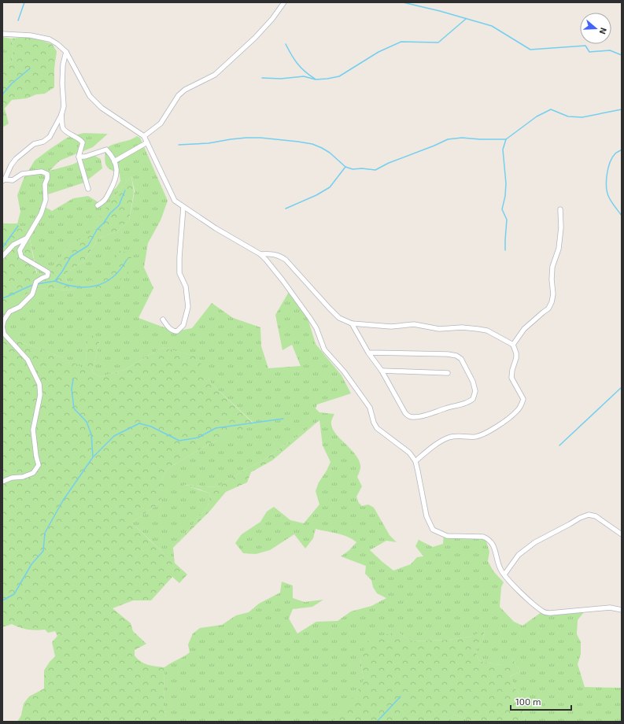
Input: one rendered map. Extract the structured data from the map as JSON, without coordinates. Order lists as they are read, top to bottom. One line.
{"scale_bar":"100 m","north":"right"}
